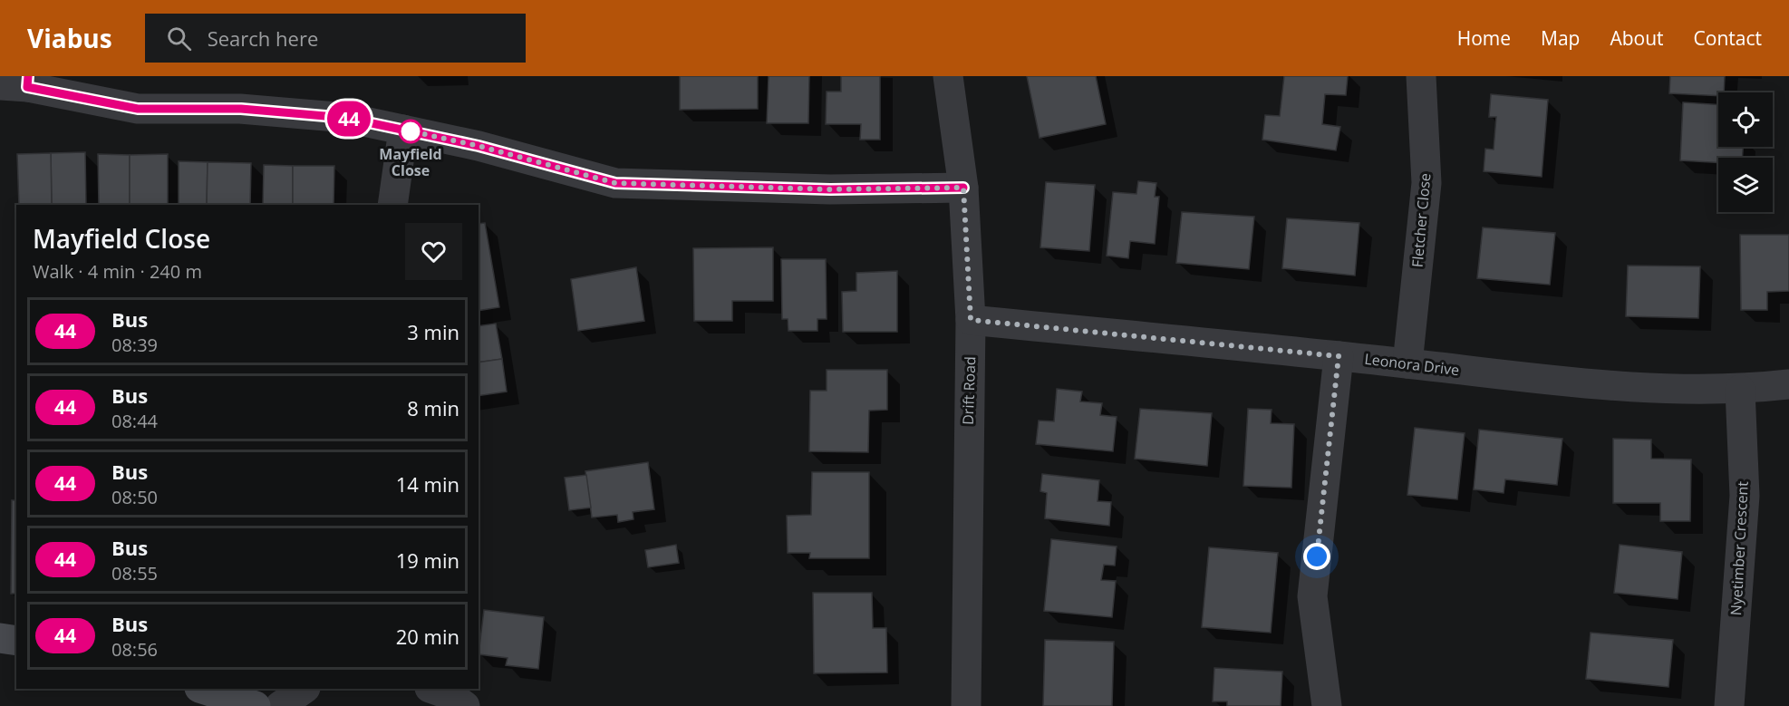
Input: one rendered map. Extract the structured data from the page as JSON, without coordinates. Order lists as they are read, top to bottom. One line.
{"streets":{"street":["Fletcher Close","Leonora Drive","Drift Road","Nyetimber Crescent"]},"crossings":[["Fletcher Close","Leonora Drive"],["Leonora Drive","Drift Road"],["Leonora Drive","Nyetimber Crescent"]],"places":["Mayfield Close"],"lines":["bus line 44"],"page":{"header":"Viabus","search":"Search here","nav":["Home","Map","About","Contact"],"on_map":"44","heading":["Mayfield Close","Walk · 4 min · 240 m"],"list":[{"mark":"44","name":"Bus","note":"08:39","value":"3 min"},{"mark":"44","name":"Bus","note":"08:44","value":"8 min"},{"mark":"44","name":"Bus","note":"08:50","value":"14 min"},{"mark":"44","name":"Bus","note":"08:55","value":"19 min"},{"mark":"44","name":"Bus","note":"08:56","value":"20 min"}]}}
